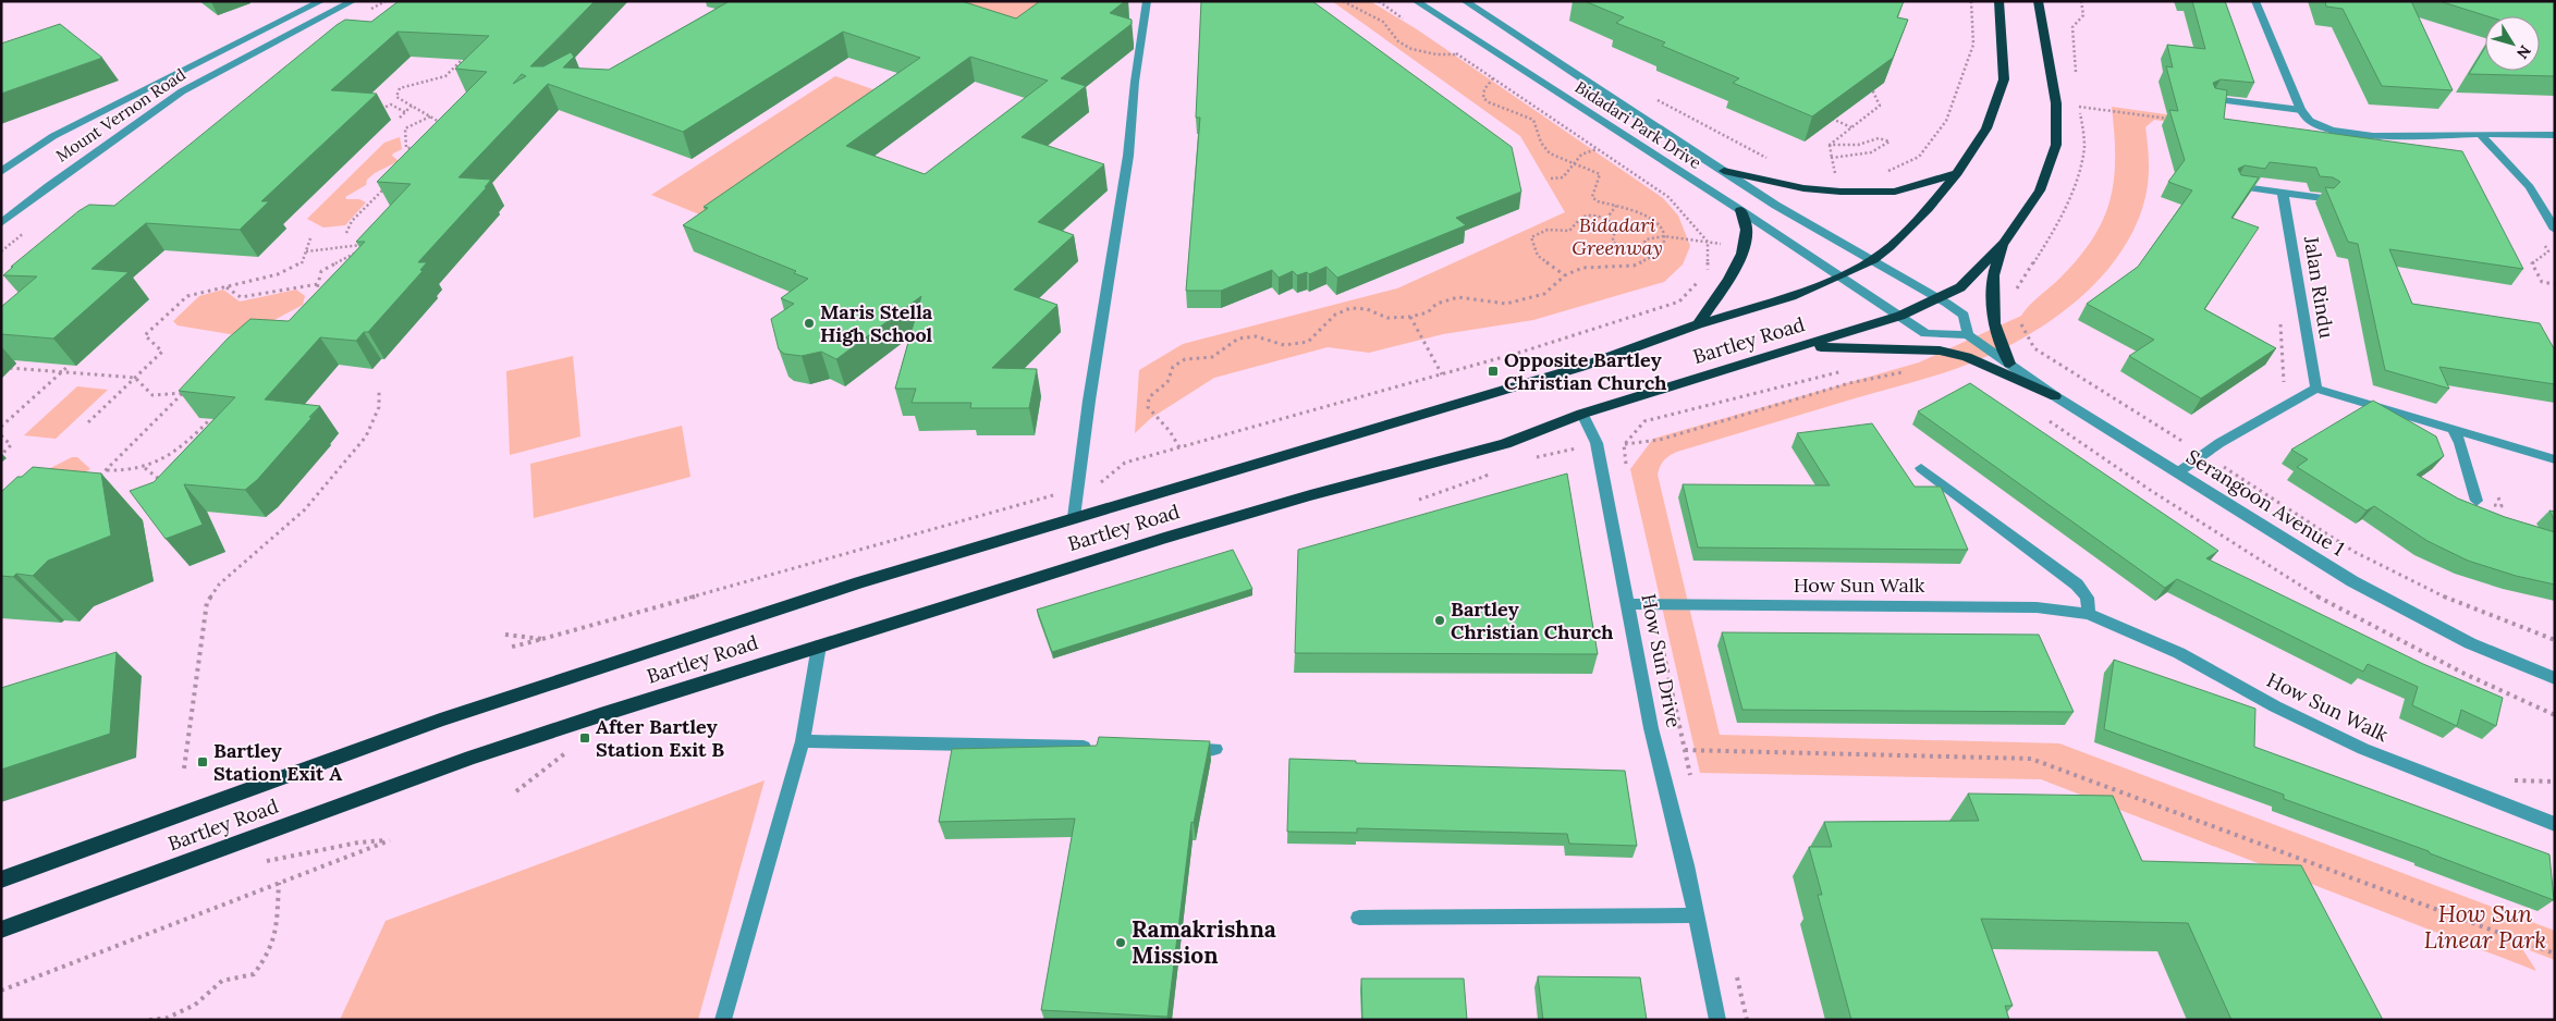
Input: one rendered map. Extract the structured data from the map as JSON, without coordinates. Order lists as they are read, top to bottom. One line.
{"streets":{"highway":["Bartley Road"],"street":["Mount Vernon Road","Bidadari Park Drive","Jalan Rindu","Serangoon Avenue 1","How Sun Walk","How Sun Drive"]},"crossings":[["Bidadari Park Drive","Bartley Road"],["Bartley Road","How Sun Drive"],["How Sun Walk","How Sun Drive"]],"parks":["Bidadari Greenway","How Sun Linear Park"],"places":{"other":["Maris Stella High School","Bartley Christian Church","Ramakrishna Mission"],"transit":["Opposite Bartley Christian Church","After Bartley Station Exit B","Bartley Station Exit A"]},"north":"bottom right"}
